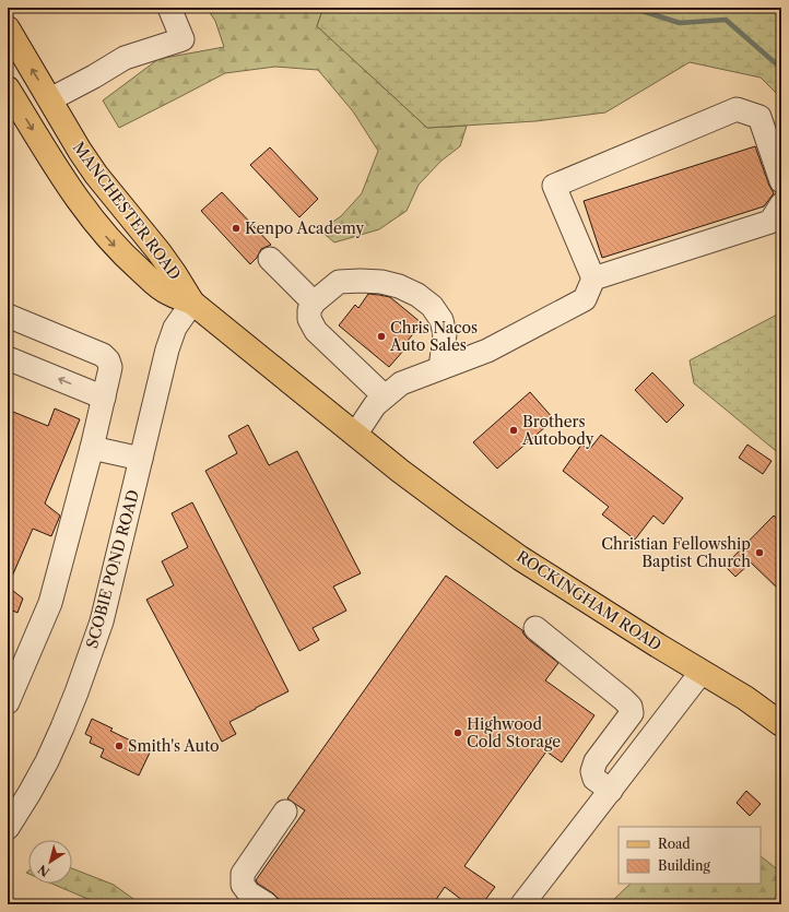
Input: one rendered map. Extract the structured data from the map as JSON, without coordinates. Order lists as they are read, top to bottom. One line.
{"streets":{"main road":["MANCHESTER ROAD","ROCKINGHAM ROAD"],"street":["SCOBIE POND ROAD"]},"crossings":[["MANCHESTER ROAD","SCOBIE POND ROAD"],["MANCHESTER ROAD","ROCKINGHAM ROAD"]],"places":["Kenpo Academy","Chris Nacos Auto Sales","Brothers Autobody","Christian Fellowship Baptist Church","Highwood Cold Storage","Smith's Auto"],"legend":["Road","Building"],"north":"bottom left"}
